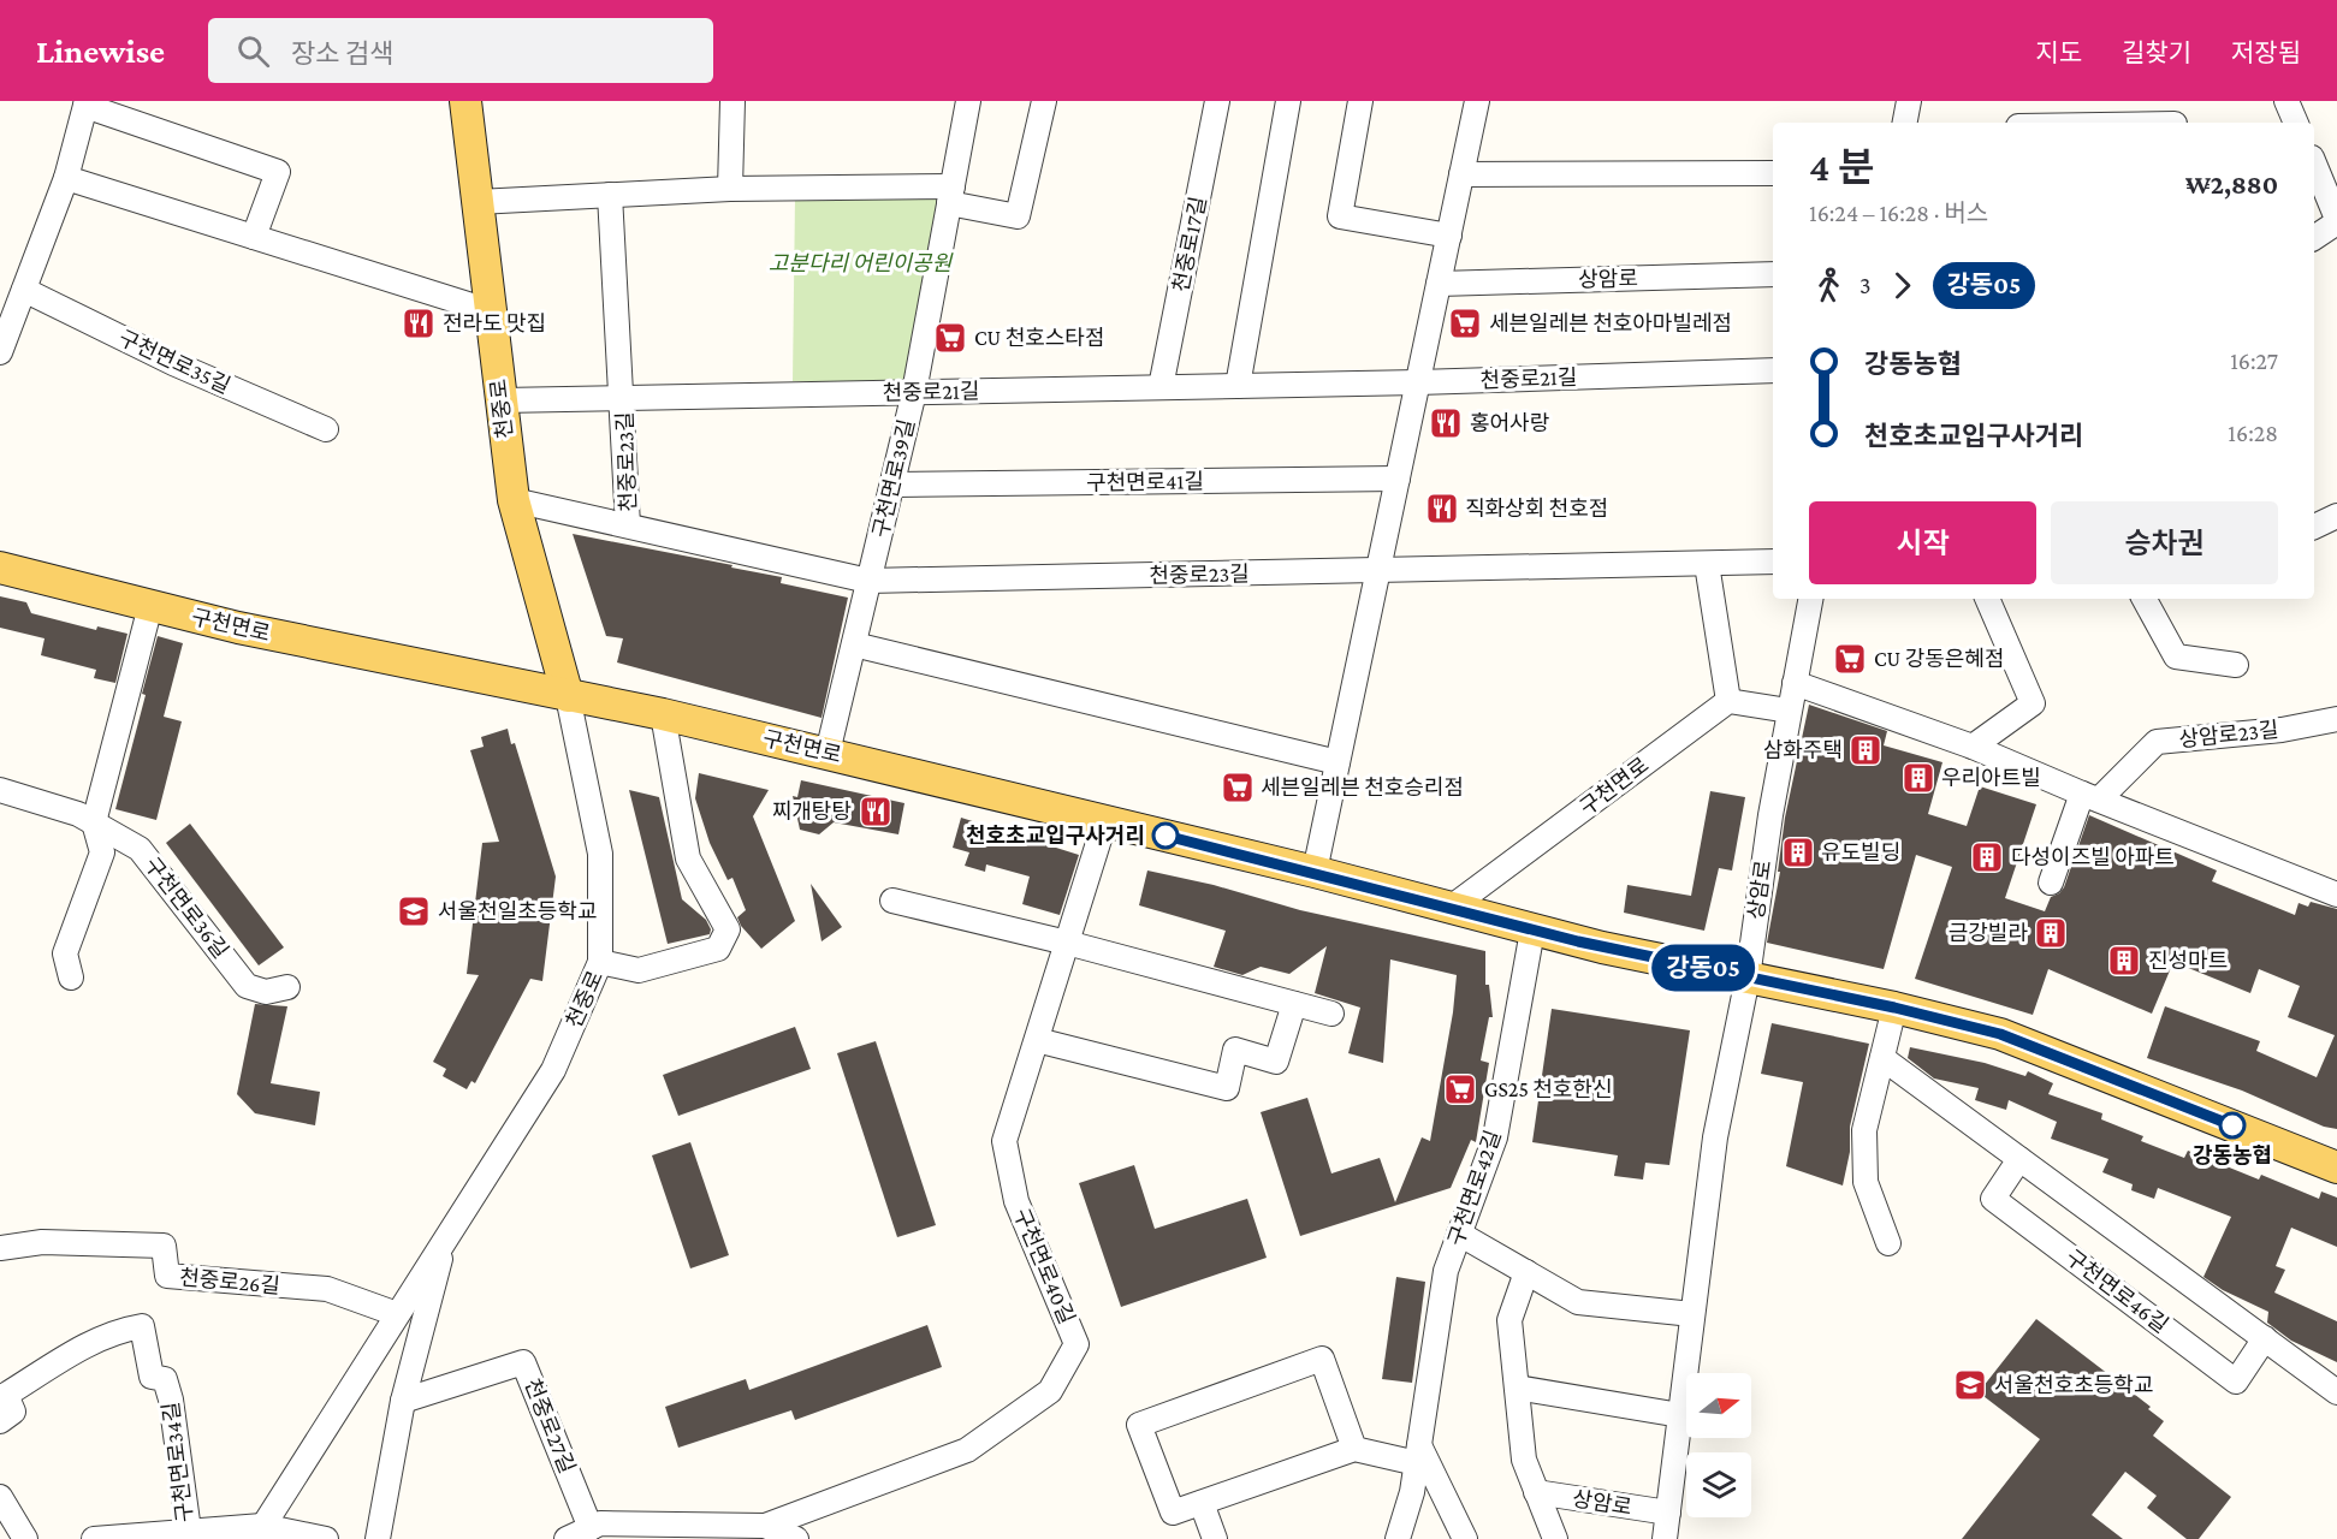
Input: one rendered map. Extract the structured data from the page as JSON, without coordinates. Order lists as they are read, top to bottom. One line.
{"streets":{"main road":["천중로","구천면로"],"street":["천중로17길","상암로","구천면로35길","천중로21길","천중로23길","구천면로39길","구천면로41길","상암로23길","구천면로36길","구천면로42길","구천면로40길","천중로26길","구천면로46길","천중로27길","구천면로34길"]},"crossings":[["천중로17길","천중로21길"],["상암로","구천면로"],["천중로21길","천중로"],["천중로21길","천중로23길"],["천중로21길","구천면로39길"],["천중로","천중로23길"],["천중로","구천면로"],["천중로","천중로26길"],["천중로23길","구천면로39길"],["구천면로39길","구천면로41길"],["구천면로39길","구천면로"],["구천면로","구천면로42길"],["구천면로","구천면로40길"]],"parks":["고분다리 어린이공원"],"places":{"restaurant":["전라도 맛집","홍어사랑","직화상회 천호점","찌개탕탕"],"supermarket":["세븐일레븐 천호아마빌레점","CU 천호스타점","CU 강동은혜점","세븐일레븐 천호승리점","GS25 천호한신"],"building":["삼화주택","우리아트빌","유도빌딩","다성이즈빌 아파트","금강빌라","진성마트"],"other":["천호초교입구사거리","강동농협"],"school or university":["서울천일초등학교","서울천호초등학교"]},"lines":["bus line 강동05"],"north":"right","page":{"header":"Linewise","search":"장소 검색","nav":["지도","길찾기","저장됨"],"on_map":"강동05","heading":["4 분","16:24 – 16:28 · 버스","₩2,880"],"legs":["3","강동05"],"list":[{"name":"강동농협","value":"16:27"},{"name":"천호초교입구사거리","value":"16:28"}],"buttons":["시작","승차권"]}}
